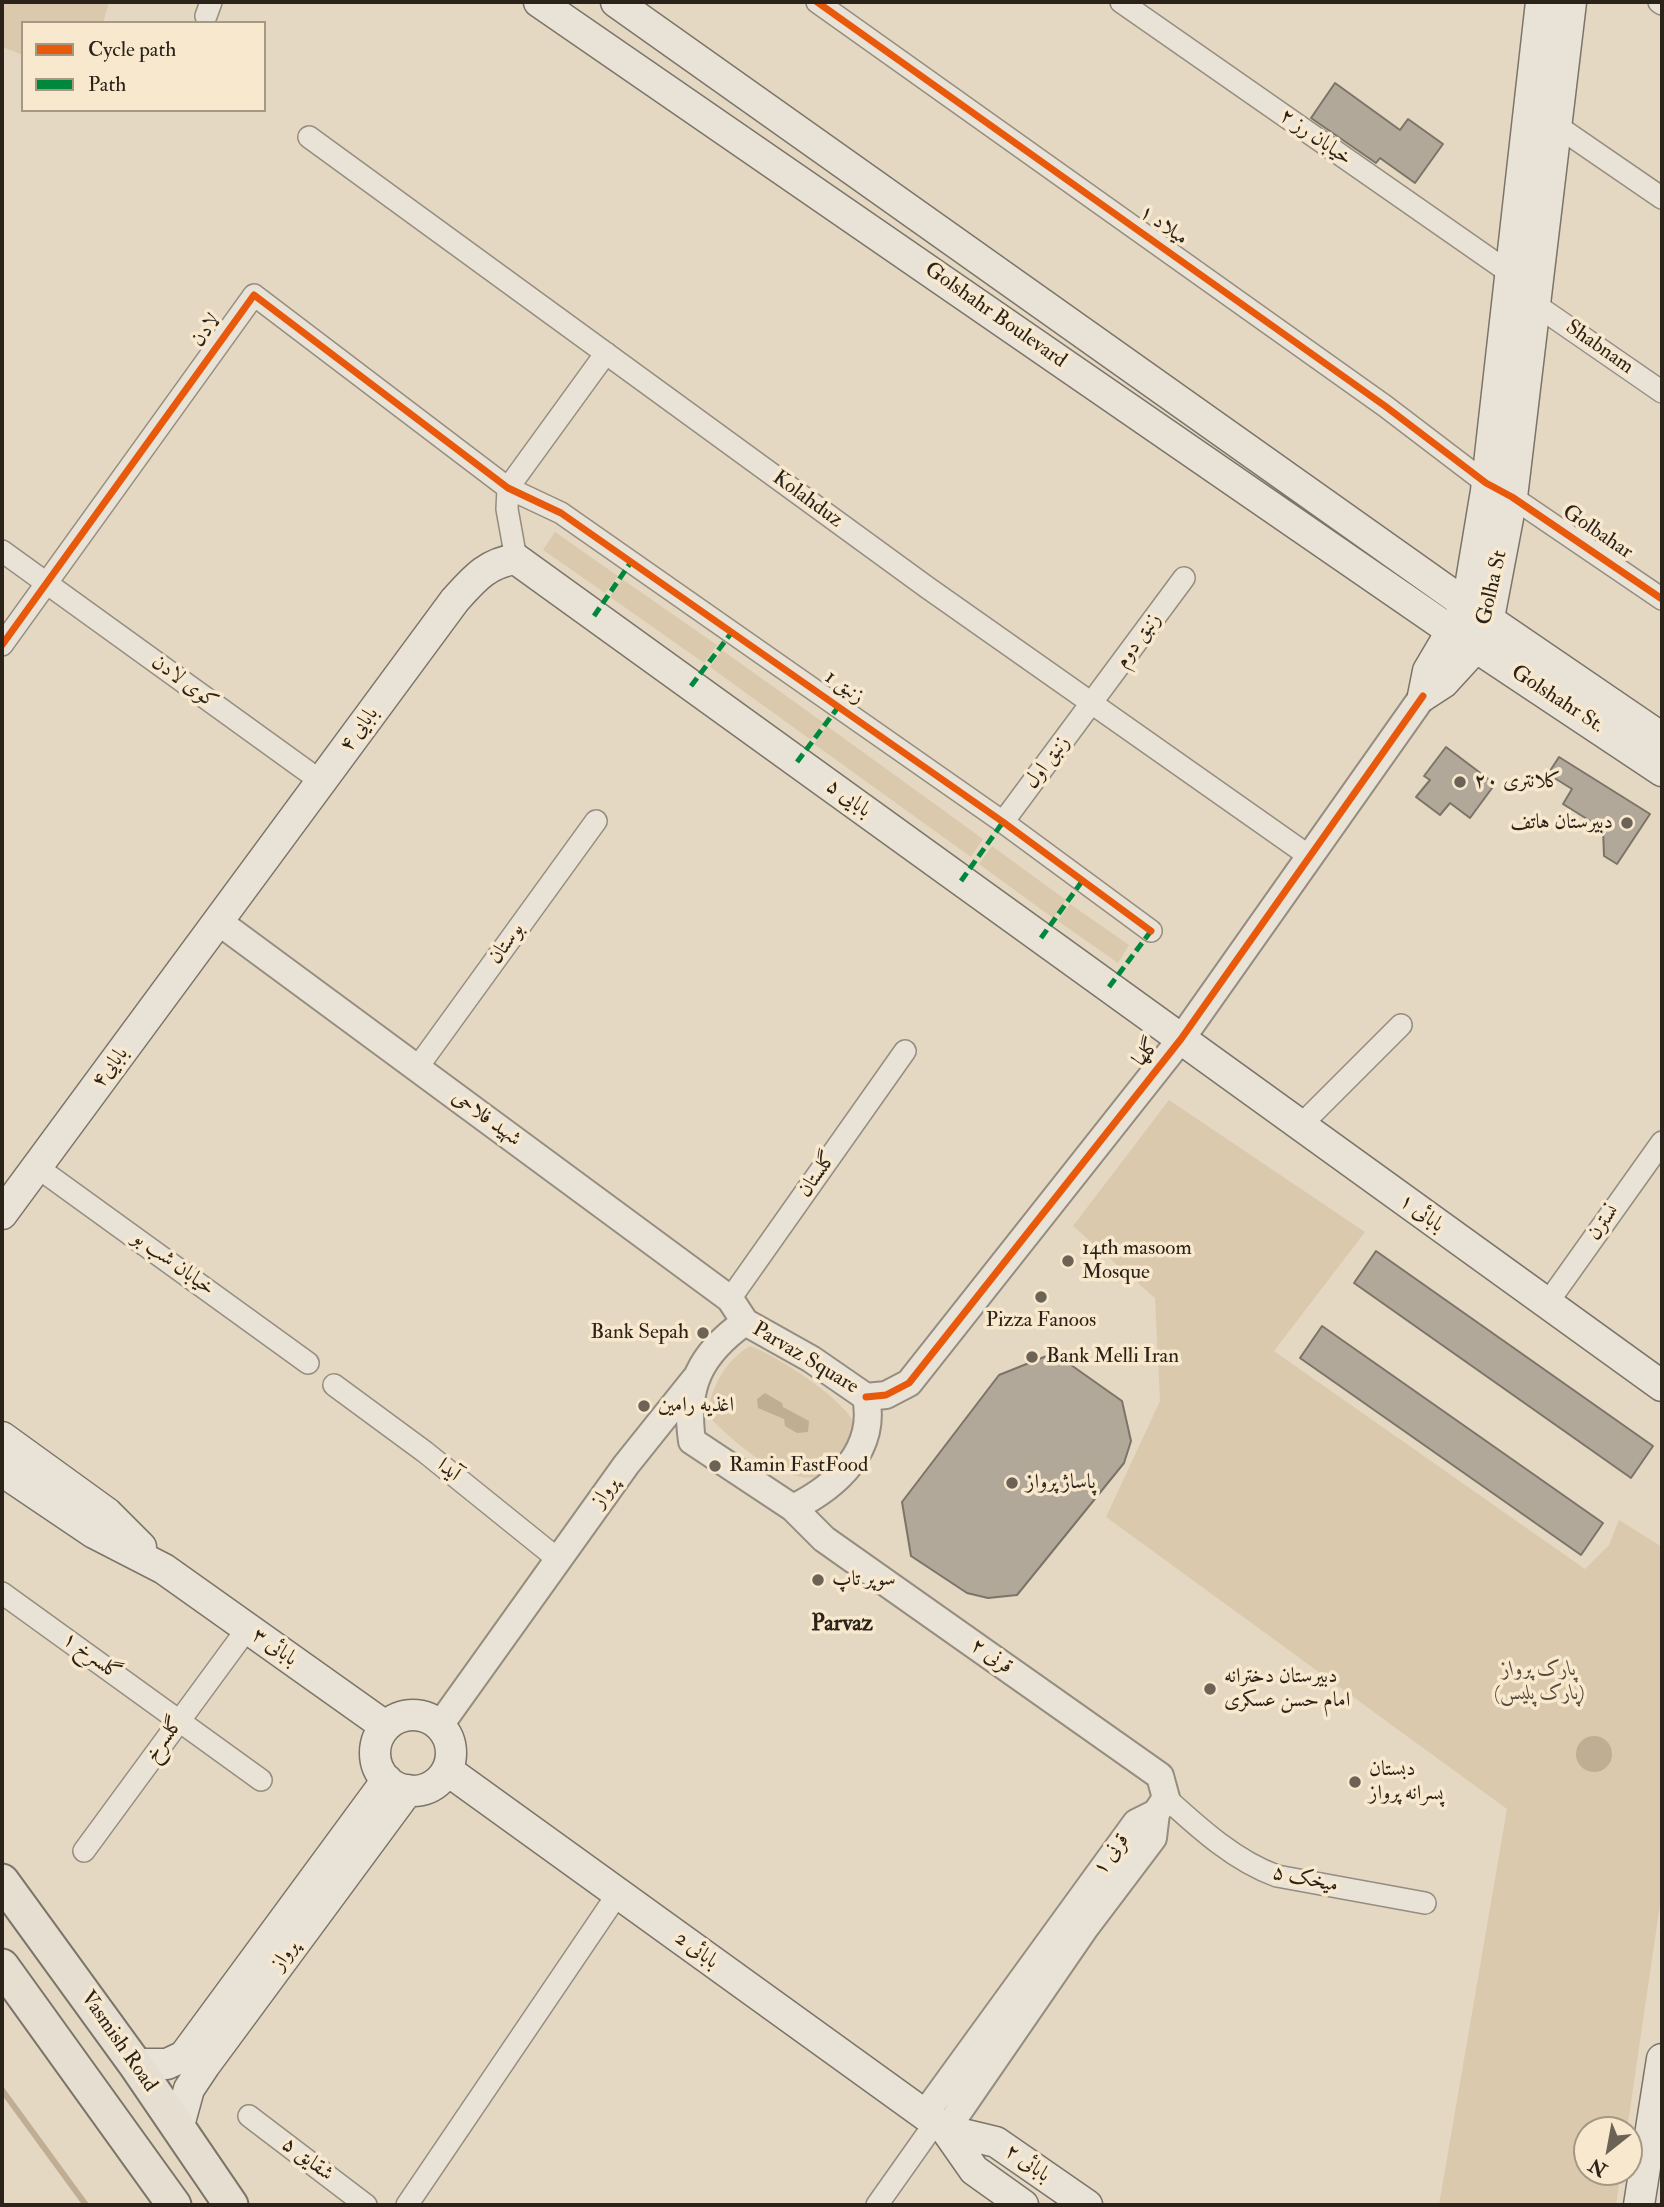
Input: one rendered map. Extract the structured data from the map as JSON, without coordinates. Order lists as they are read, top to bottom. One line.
{"streets":{"main road":["Golshahr Boulevard","Golha St","Golshahr St.","بابایی ۴","۵ بابایی","بابایی۴","بابائی ۱","پرواز","بابائی ۳","بابائی 2","Vasmish Road","بابائی ۲"],"street":["خیابان رز ۲","میلاد ۱","لادن","Shabnam","Kolahduz","Golbahar","زنبق دوم","کوی لادن","زنبق 1","زنبق اول","بوستان","گلها","شهید فلاحی","گلستان","نسترن","خیابان شب بو","Parvaz Square","آیدا","گلسرخ ۱","قرنی ۲","گلسرخ","قرنی ۱","میخک ۵","شقایق ۵"]},"crossings":[["خیابان رز ۲","Golha St"],["میلاد ۱","Golbahar"],["میلاد ۱","Golha St"],["Golshahr Boulevard","Golha St"],["Golshahr Boulevard","Golshahr St."],["لادن","کوی لادن"],["لادن","زنبق 1"],["Shabnam","Golha St"],["Kolahduz","زنبق دوم"],["Kolahduz","زنبق اول"],["Kolahduz","گلها"],["Golbahar","Golha St"],["Golha St","Golshahr St."],["Golha St","گلها"],["زنبق دوم","زنبق اول"],["کوی لادن","بابایی ۴"],["زنبق 1","زنبق اول"],["بابایی ۴","۵ بابایی"],["بابایی ۴","بابایی۴"],["بابایی ۴","شهید فلاحی"],["۵ بابایی","گلها"],["۵ بابایی","بابائی ۱"],["بوستان","شهید فلاحی"],["گلها","شهید فلاحی"],["گلها","بابائی ۱"],["گلها","Parvaz Square"],["گلها","پرواز"],["گلها","قرنی ۲"],["بابایی۴","شهید فلاحی"],["بابایی۴","خیابان شب بو"],["شهید فلاحی","گلستان"],["شهید فلاحی","Parvaz Square"],["شهید فلاحی","پرواز"],["شهید فلاحی","قرنی ۲"],["بابائی ۱","نسترن"],["Parvaz Square","پرواز"],["Parvaz Square","قرنی ۲"],["آیدا","پرواز"],["پرواز","بابائی ۳"],["پرواز","قرنی ۲"],["پرواز","بابائی 2"],["پرواز","Vasmish Road"],["بابائی ۳","گلسرخ"],["بابائی ۳","بابائی 2"],["گلسرخ ۱","گلسرخ"],["قرنی ۲","قرنی ۱"],["قرنی ۲","میخک ۵"],["قرنی ۱","میخک ۵"],["قرنی ۱","بابائی 2"],["قرنی ۱","بابائی ۲"],["بابائی 2","بابائی ۲"]],"districts":["Parvaz"],"parks":["پارک پرواز (پارک پلیس)"],"places":["کلانتری ۲۰","دبیرستان هاتف","14th masoom Mosque","Pizza Fanoos","Bank Sepah","Bank Melli Iran","اغذیه رامین","Ramin FastFood","پاساژ پرواز","سوپر تاپ","دبیرستان دخترانه امام حسن عسکری","دبستان پسرانه پرواز"],"legend":["Cycle path","Path"],"north":"bottom left"}
